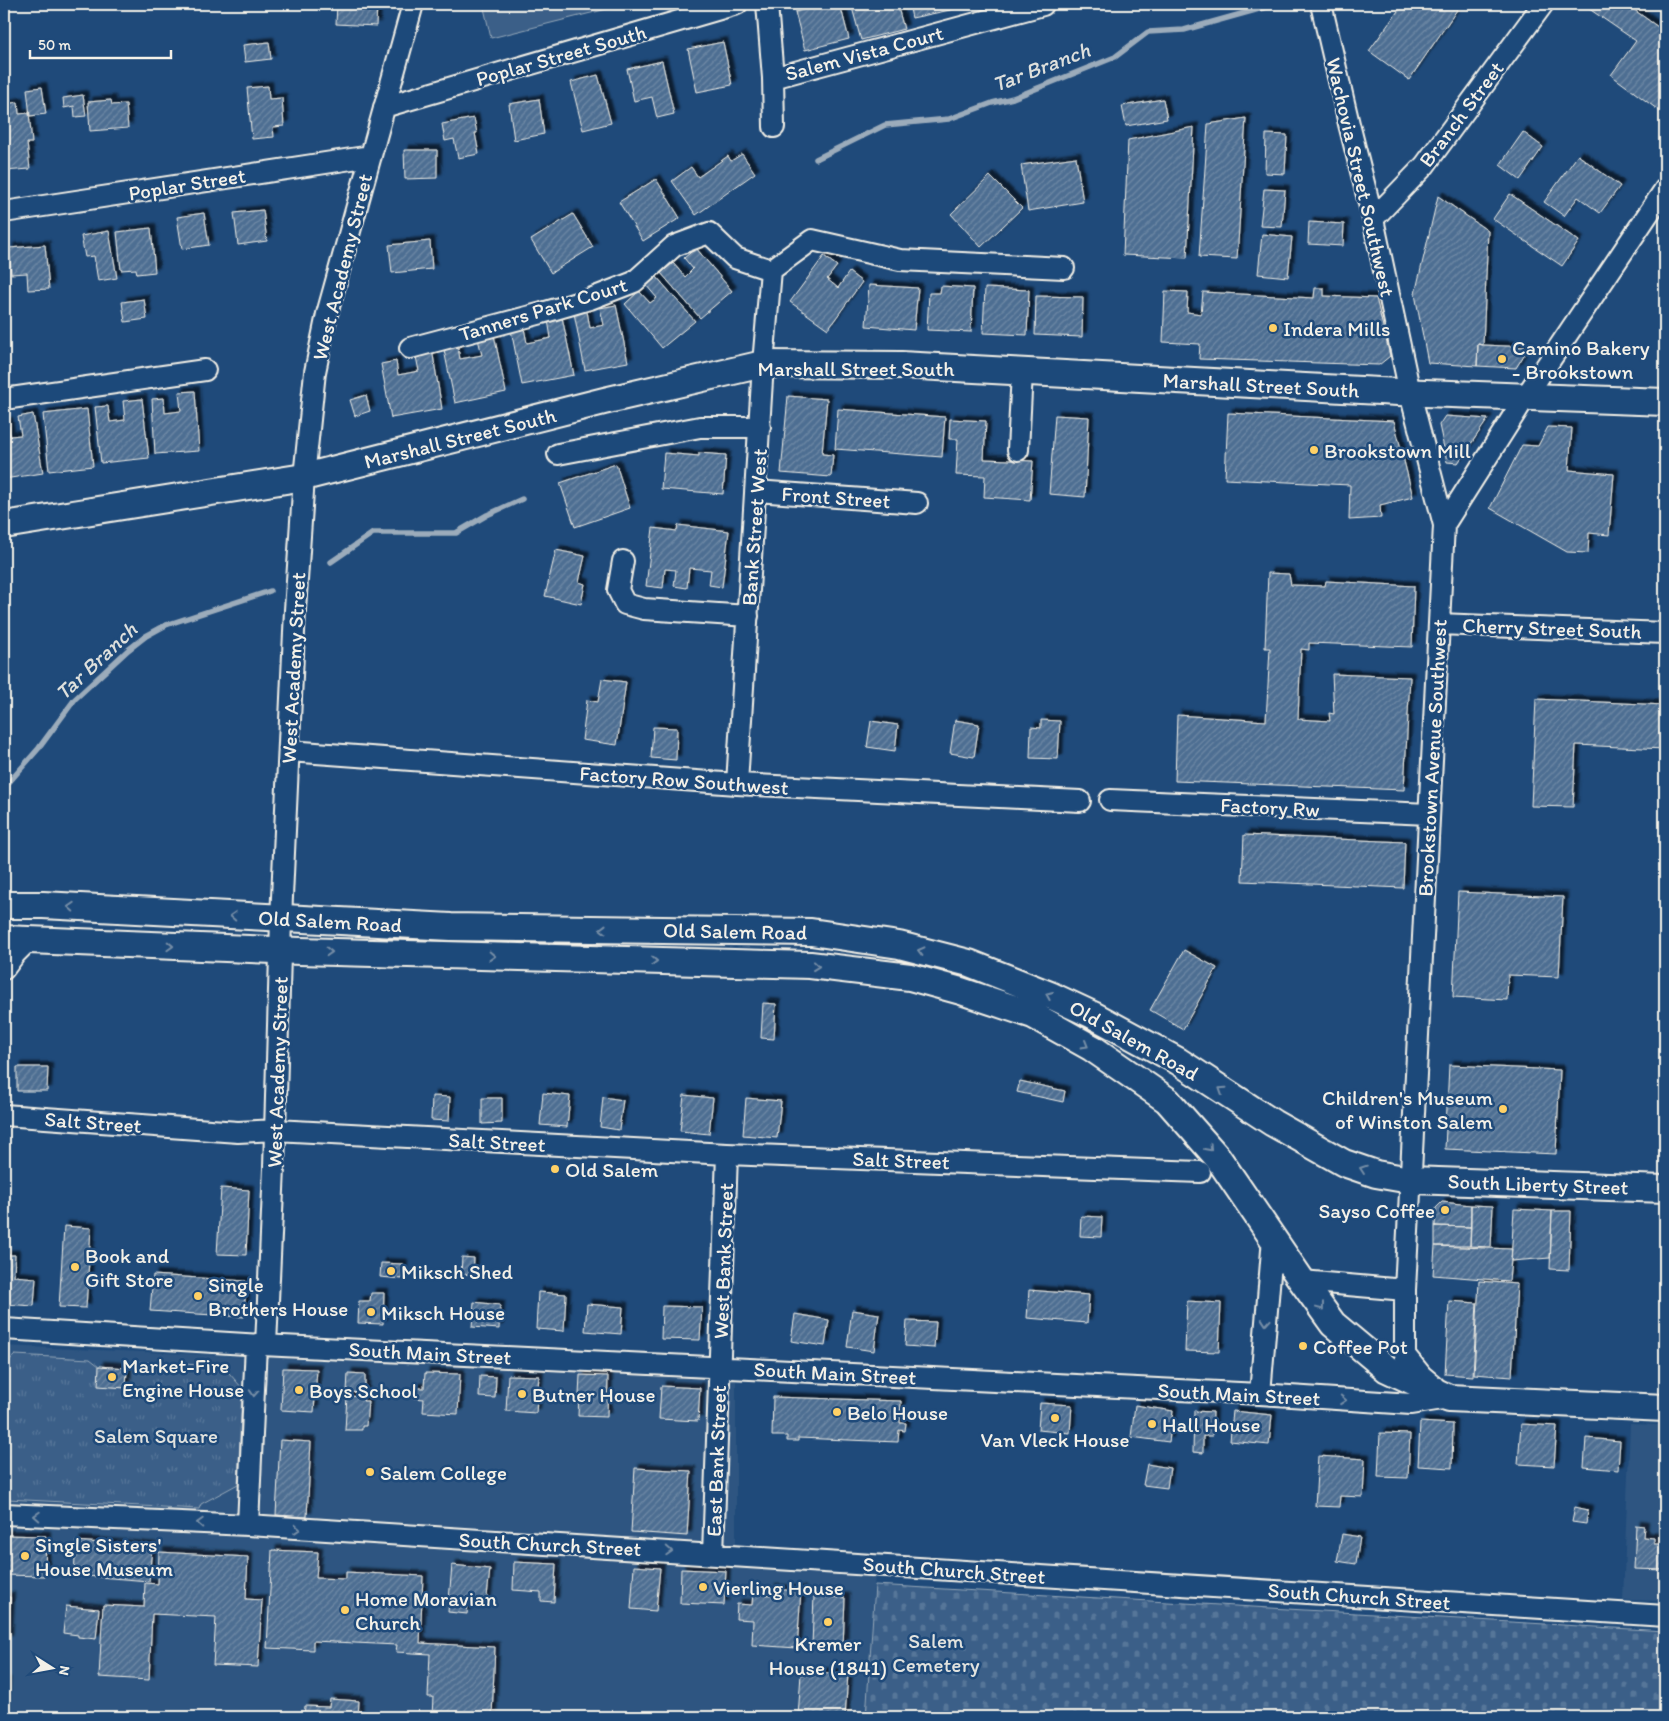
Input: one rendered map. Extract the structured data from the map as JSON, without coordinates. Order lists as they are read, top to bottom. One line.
{"streets":{"main road":["Marshall Street South","Old Salem Road","South Liberty Street","South Main Street"],"street":["Salem Vista Court","Poplar Street South","Branch Street","Wachovia Street Southwest","Poplar Street","West Academy Street","Tanners Park Court","Front Street","Bank Street West","Cherry Street South","Brookstown Avenue Southwest","Factory Row Southwest","Factory Rw","Salt Street","West Bank Street","East Bank Street","South Church Street"]},"crossings":[["Poplar Street South","West Academy Street"],["Branch Street","Wachovia Street Southwest"],["Wachovia Street Southwest","Marshall Street South"],["Wachovia Street Southwest","Brookstown Avenue Southwest"],["Poplar Street","West Academy Street"],["West Academy Street","Marshall Street South"],["West Academy Street","Factory Row Southwest"],["West Academy Street","Old Salem Road"],["West Academy Street","Salt Street"],["West Academy Street","South Main Street"],["West Academy Street","South Church Street"],["Tanners Park Court","Bank Street West"],["Marshall Street South","Bank Street West"],["Marshall Street South","Brookstown Avenue Southwest"],["Front Street","Bank Street West"],["Bank Street West","Factory Row Southwest"],["Cherry Street South","Brookstown Avenue Southwest"],["Brookstown Avenue Southwest","Factory Rw"],["Brookstown Avenue Southwest","Old Salem Road"],["Brookstown Avenue Southwest","South Liberty Street"],["Brookstown Avenue Southwest","South Main Street"],["Old Salem Road","South Liberty Street"],["Old Salem Road","South Main Street"],["Salt Street","West Bank Street"],["West Bank Street","South Main Street"],["West Bank Street","East Bank Street"],["South Main Street","East Bank Street"],["East Bank Street","South Church Street"]],"water":["Tar Branch"],"parks":["Salem Square","Salem Cemetery"],"places":["Indera Mills","Camino Bakery - Brookstown","Brookstown Mill","Children's Museum of Winston Salem","Old Salem","Sayso Coffee","Book and Gift Store","Miksch Shed","Single Brothers House","Miksch House","Coffee Pot","Market-Fire Engine House","Boys School","Butner House","Belo House","Van Vleck House","Hall House","Salem College","Single Sisters' House Museum","Vierling House","Home Moravian Church","Kremer House (1841)"],"scale_bar":"50 m","north":"right"}
